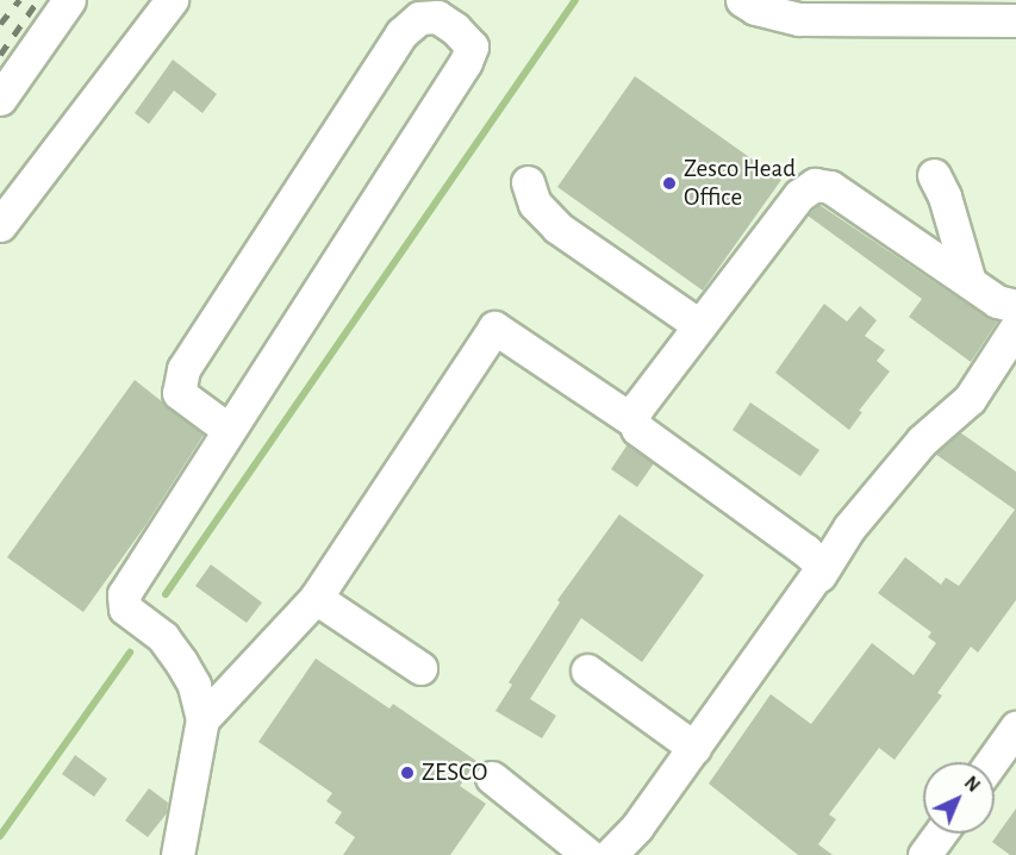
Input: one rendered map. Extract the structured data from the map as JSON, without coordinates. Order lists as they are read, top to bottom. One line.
{"places":["Zesco Head Office","ZESCO"],"north":"top right"}
